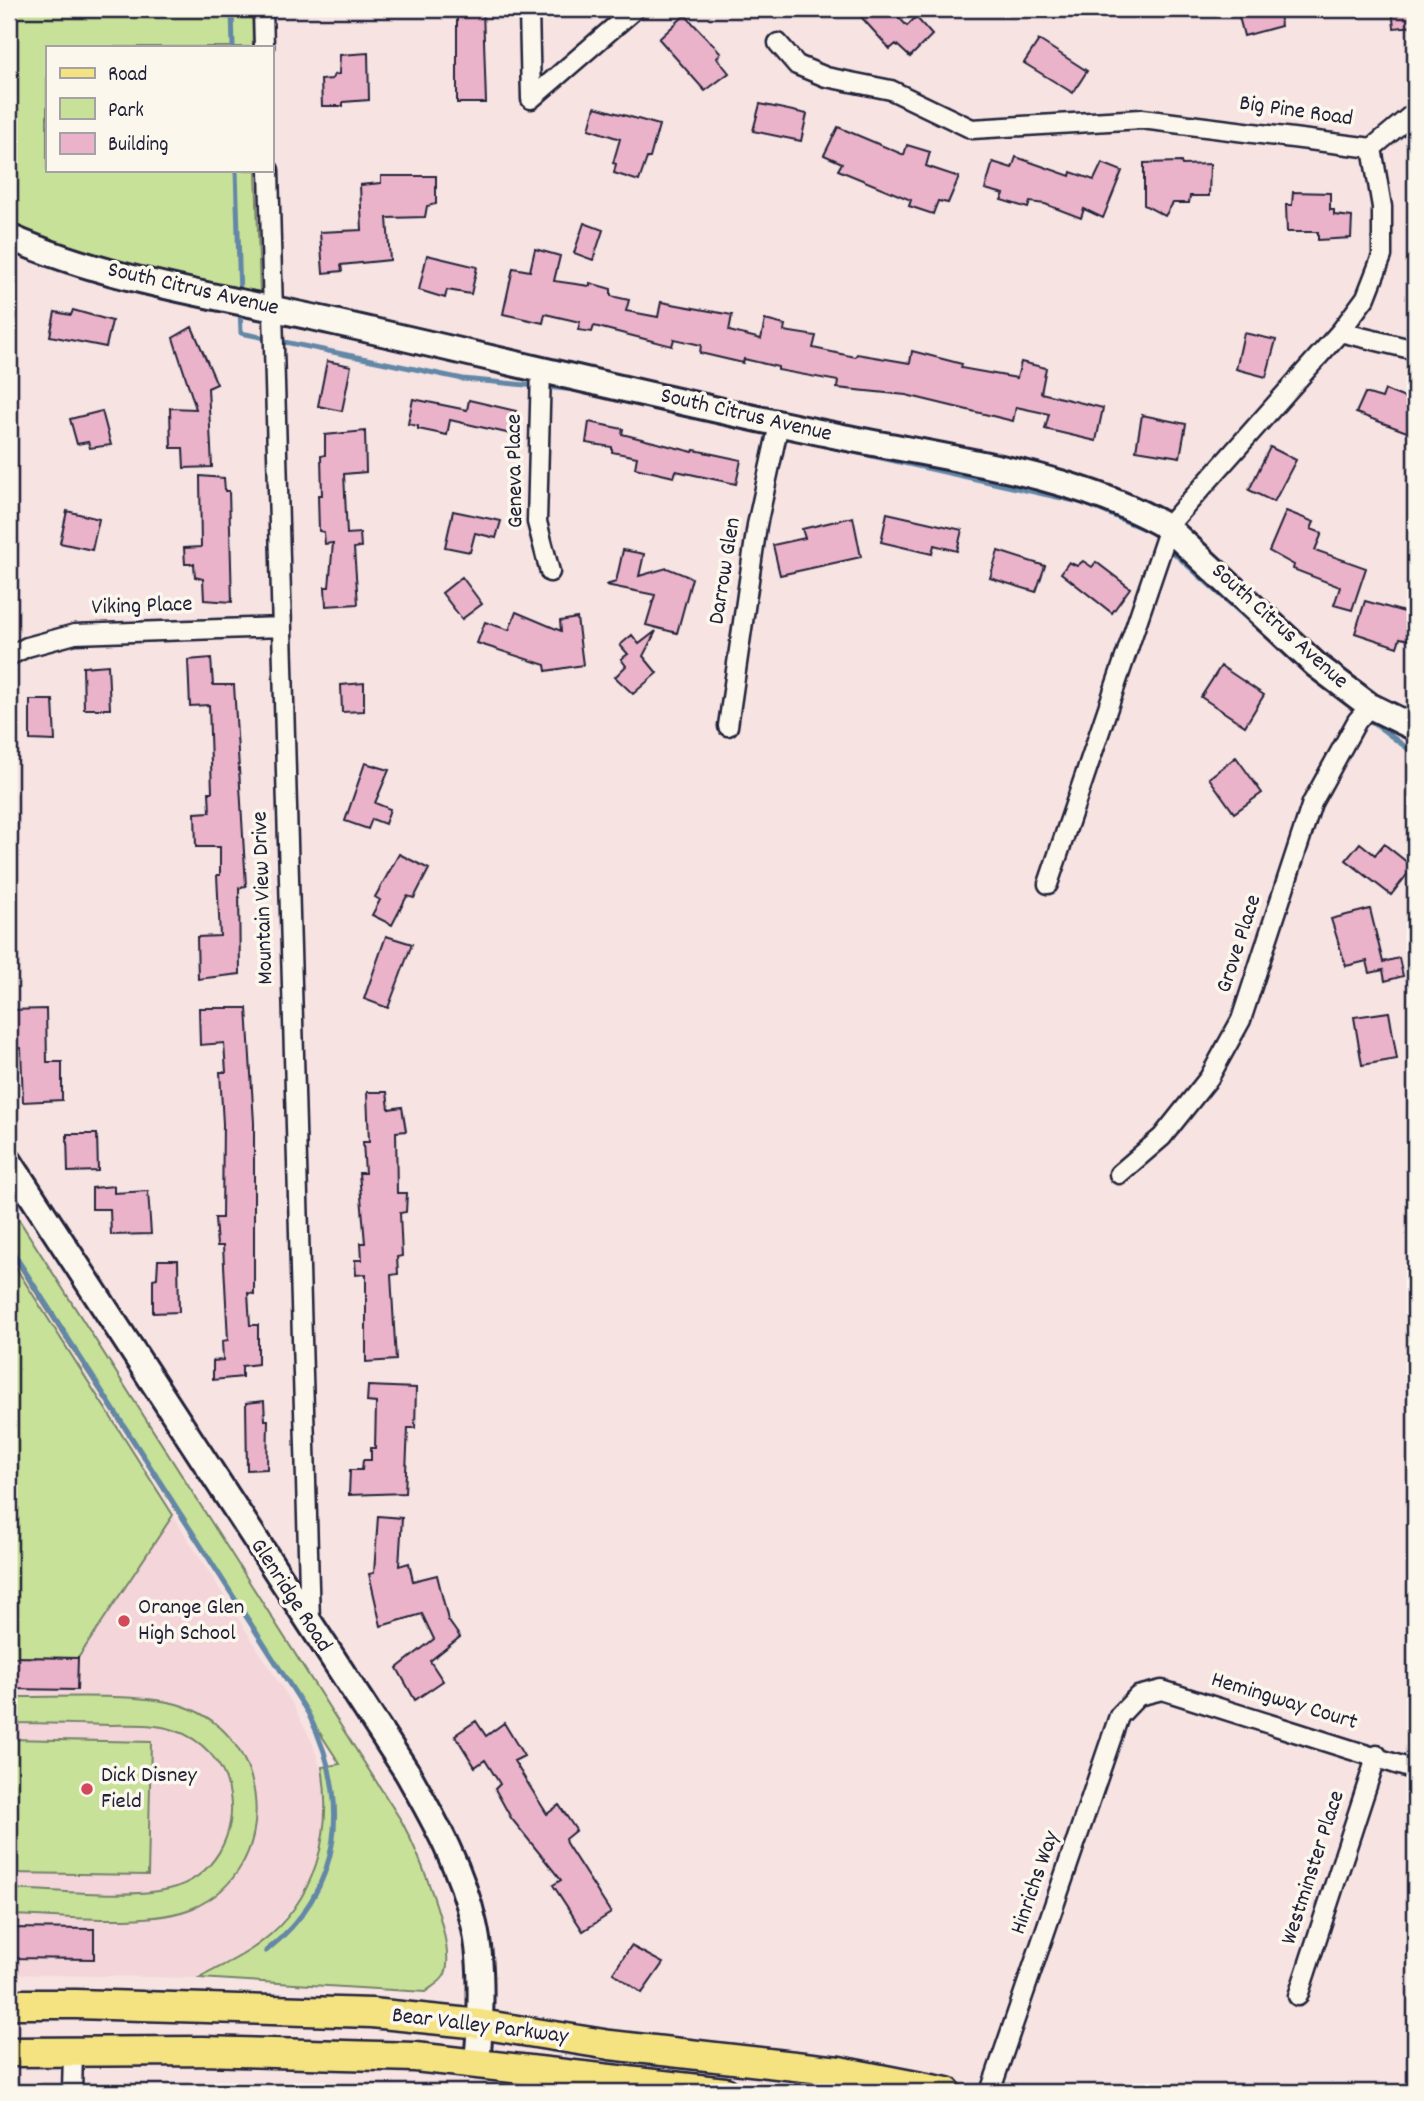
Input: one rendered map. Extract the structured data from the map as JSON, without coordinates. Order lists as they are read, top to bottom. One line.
{"streets":{"main road":["Bear Valley Parkway"],"street":["Big Pine Road","South Citrus Avenue","Geneva Place","Darrow Glen","Viking Place","Mountain View Drive","Grove Place","Glenridge Road","Hemingway Court","Westminster Place","Hinrichs Way"]},"crossings":[["Big Pine Road","South Citrus Avenue"],["South Citrus Avenue","Geneva Place"],["South Citrus Avenue","Darrow Glen"],["South Citrus Avenue","Mountain View Drive"],["South Citrus Avenue","Grove Place"],["Viking Place","Mountain View Drive"],["Mountain View Drive","Glenridge Road"],["Glenridge Road","Bear Valley Parkway"],["Hemingway Court","Westminster Place"],["Hemingway Court","Hinrichs Way"]],"places":["Orange Glen High School","Dick Disney Field"],"legend":["Road","Park","Building"]}
